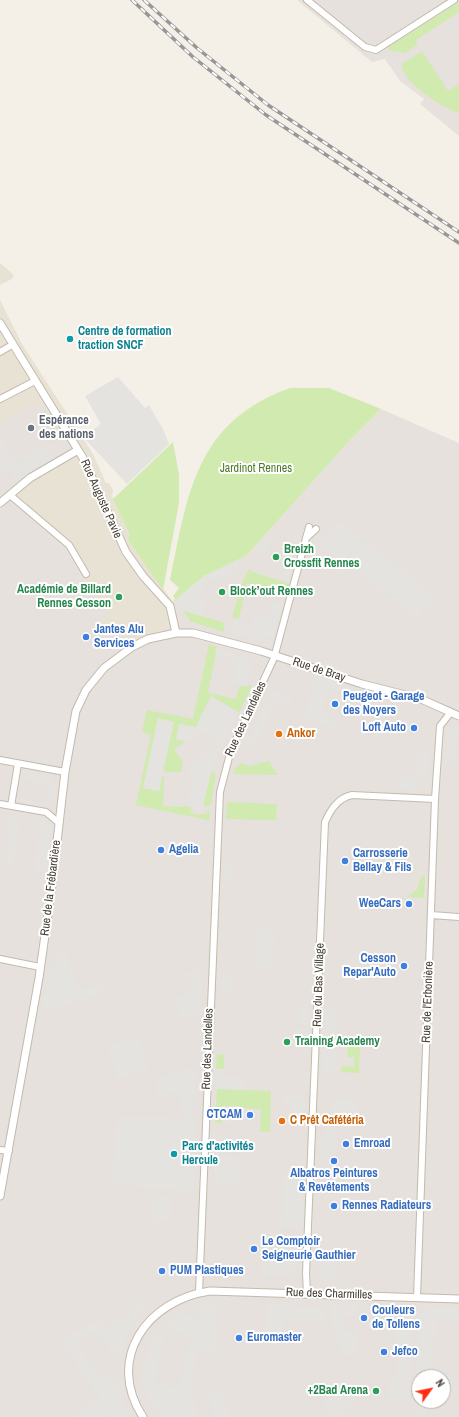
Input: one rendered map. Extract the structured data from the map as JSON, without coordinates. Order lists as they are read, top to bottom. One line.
{"streets":{"street":["Rue Auguste Pavie","Rue de Bray","Rue des Landelles","Rue de la Frébardière","Rue du Bas Village","Rue de l'Erbonière","Rue des Charmilles"]},"crossings":[["Rue Auguste Pavie","Rue de Bray"],["Rue Auguste Pavie","Rue de la Frébardière"],["Rue de Bray","Rue des Landelles"],["Rue de Bray","Rue de la Frébardière"],["Rue de Bray","Rue de l'Erbonière"],["Rue des Landelles","Rue des Charmilles"],["Rue du Bas Village","Rue de l'Erbonière"],["Rue du Bas Village","Rue des Charmilles"],["Rue de l'Erbonière","Rue des Charmilles"]],"parks":["Jardinot Rennes"],"places":["Centre de formation traction SNCF","Espérance des nations","Breizh Crossfit Rennes","Block’out Rennes","Académie de Billard Rennes Cesson","Jantes Alu Services","Peugeot - Garage des Noyers","Loft Auto","Ankor","Agelia","Carrosserie Bellay & Fils","WeeCars","Cesson Repar'Auto","Training Academy","CTCAM","C Prêt Cafétéria","Emroad","Parc d'activités Hercule","Albatros Peintures & Revêtements","Rennes Radiateurs","Le Comptoir Seigneurie Gauthier","PUM Plastiques","Couleurs de Tollens","Euromaster","Jefco","+2Bad Arena"],"north":"top right"}
